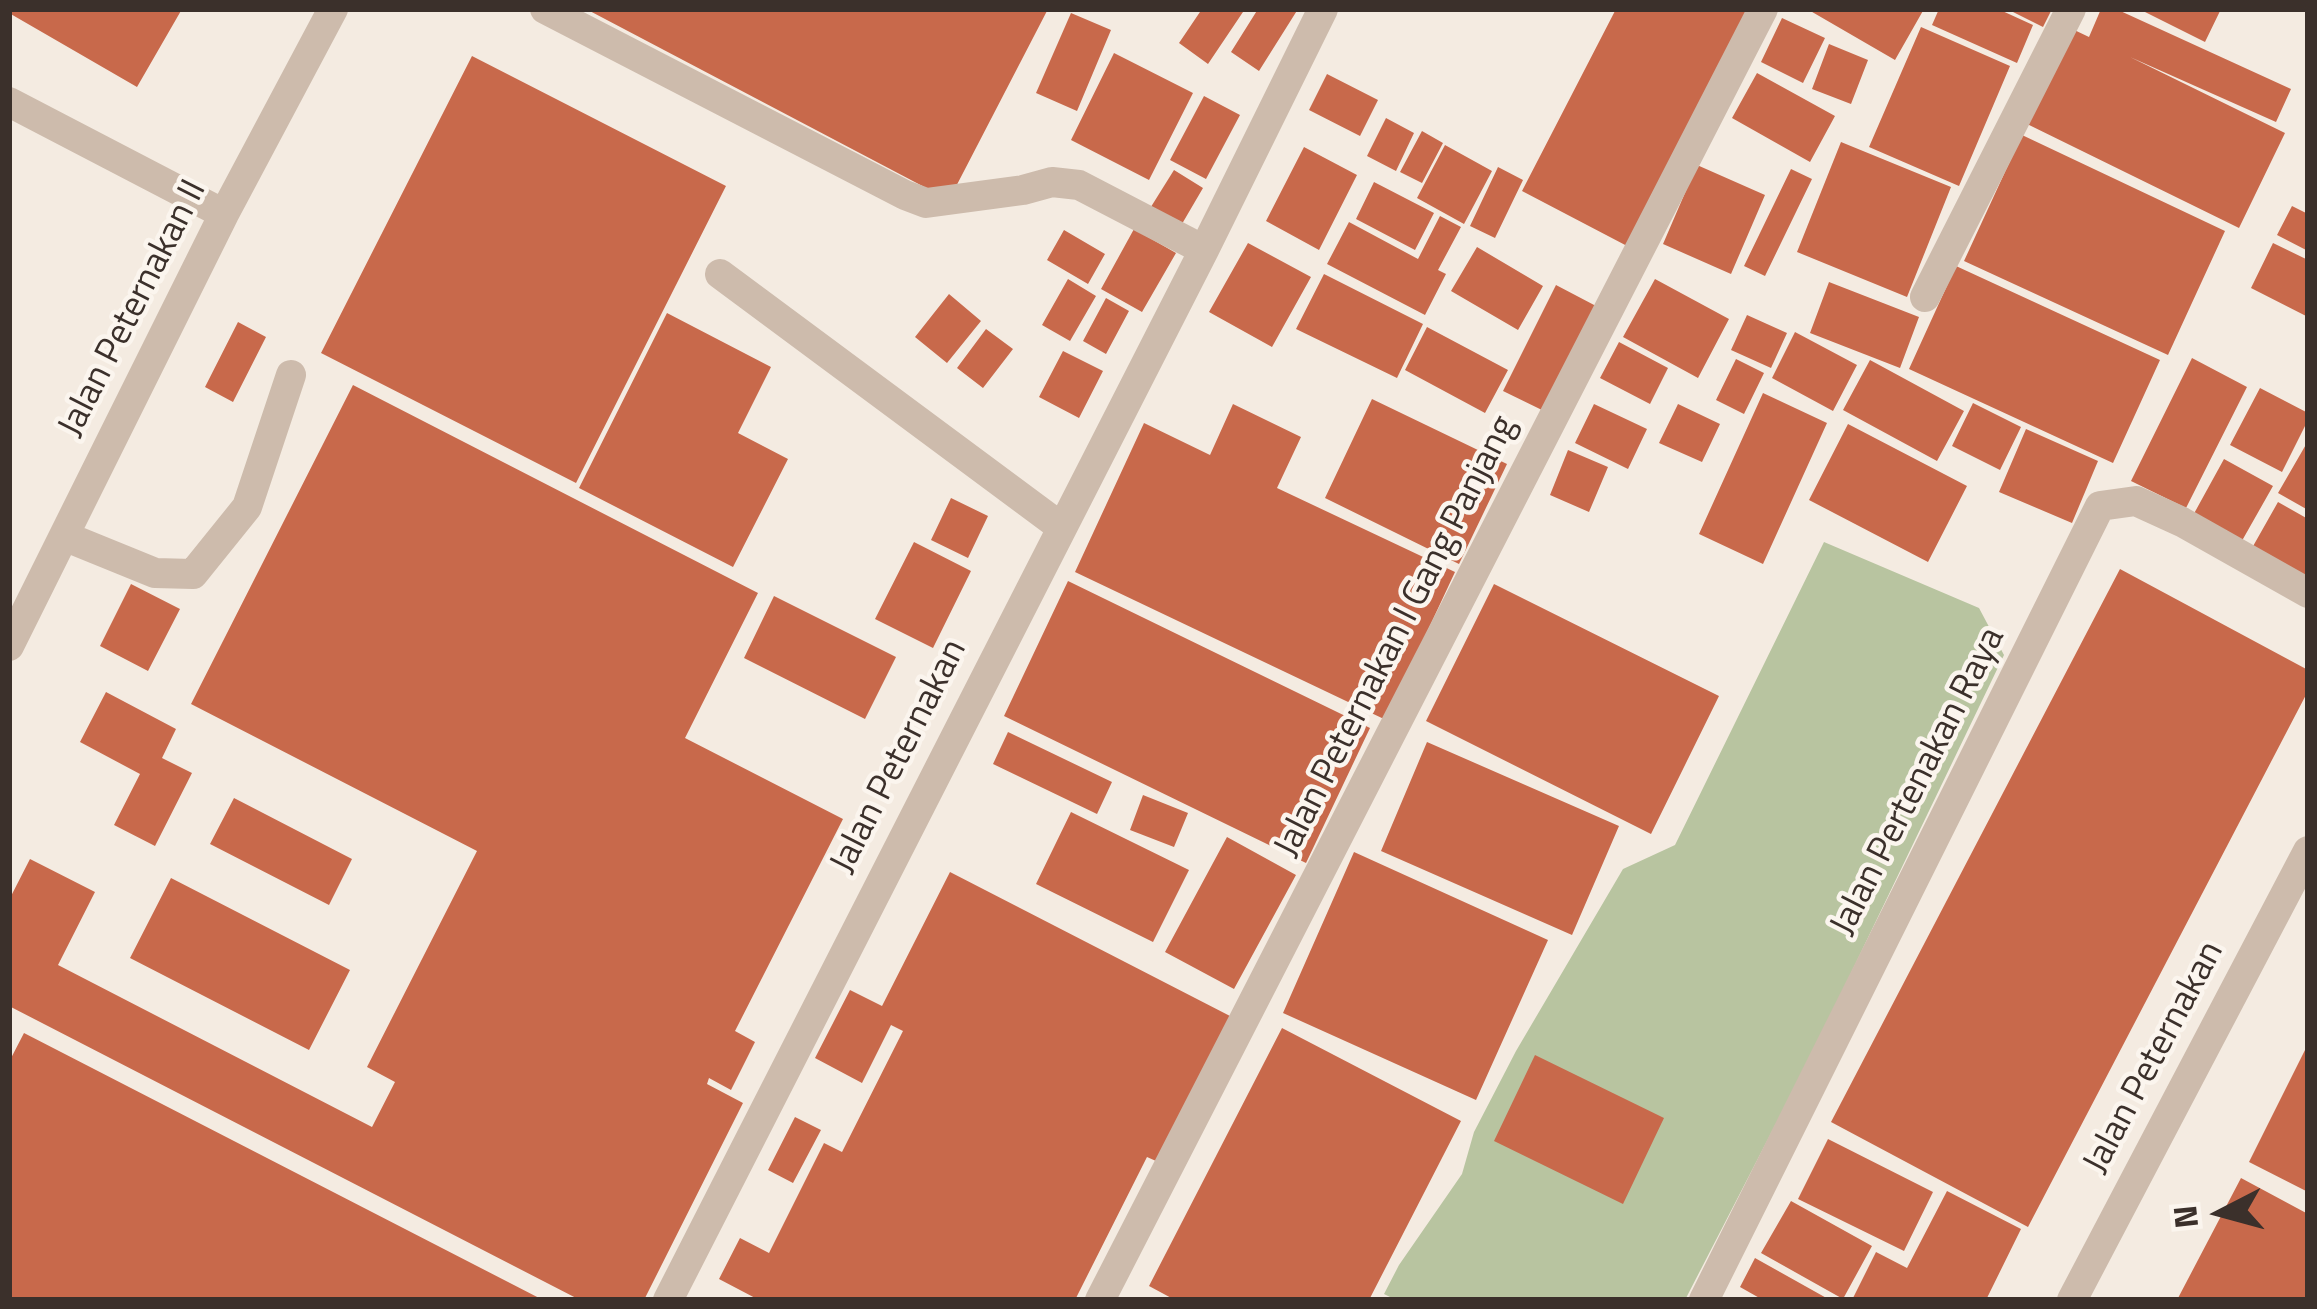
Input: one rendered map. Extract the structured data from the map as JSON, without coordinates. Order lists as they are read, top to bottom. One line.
{"streets":{"street":["Jalan Peternakan II","Jalan Peternakan I Gang Panjang","Jalan Peternakan","Jalan Pertenakan Raya"]},"north":"left"}
